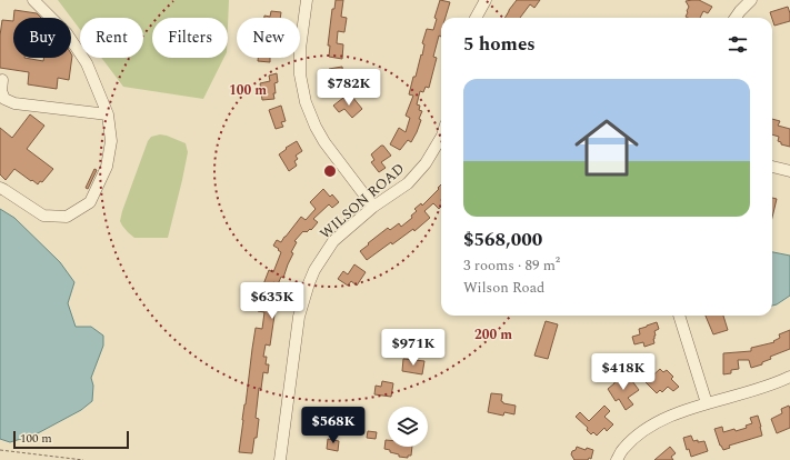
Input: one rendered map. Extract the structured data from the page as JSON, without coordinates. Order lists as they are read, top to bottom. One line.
{"streets":{"street":["WILSON ROAD"]},"scale_bar":"100 m","page":{"chip":["Buy","Rent","Filters","New"],"heading":"5 homes","price":["$782K","$635K","$971K","$418K","$568K"],"list":[{"name":"$568,000","note":"3 rooms · 89 m² · Wilson Road"}],"scale":"100 m"},"rings":["100 m","200 m"]}
